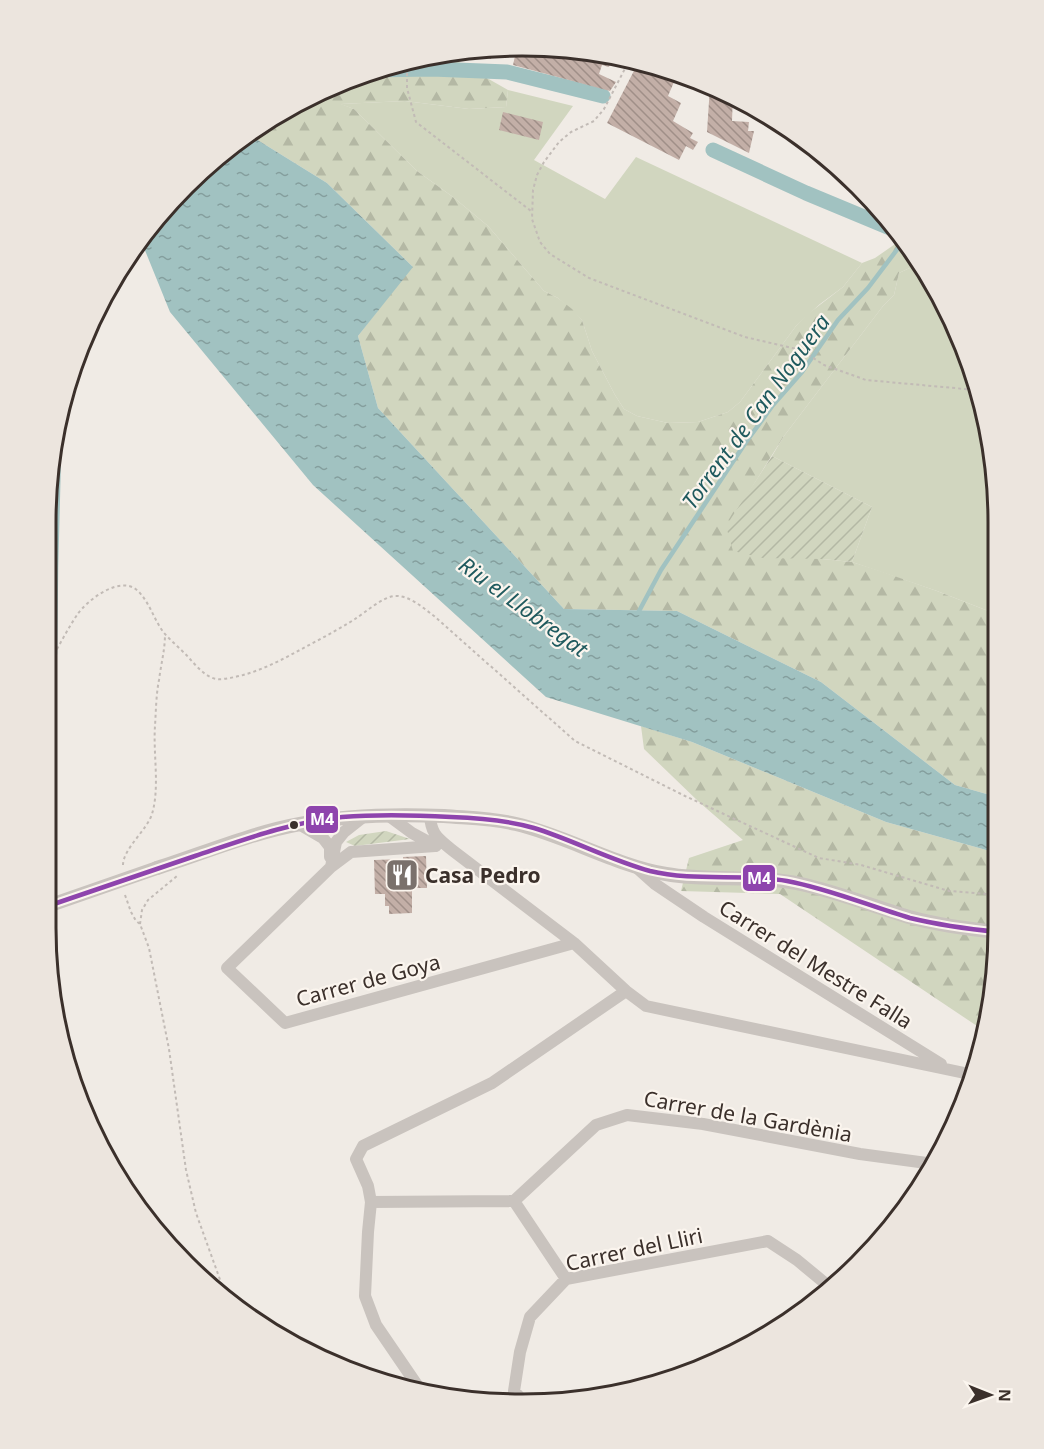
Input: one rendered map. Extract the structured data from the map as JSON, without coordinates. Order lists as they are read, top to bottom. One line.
{"streets":{"street":["Carrer del Mestre Falla","Carrer de Goya","Carrer de la Gardènia","Carrer del Lliri"]},"water":["Torrent de Can Noguera","Riu el Llobregat"],"places":{"restaurant":["Casa Pedro"]},"lines":["transit line M4"],"north":"right"}
